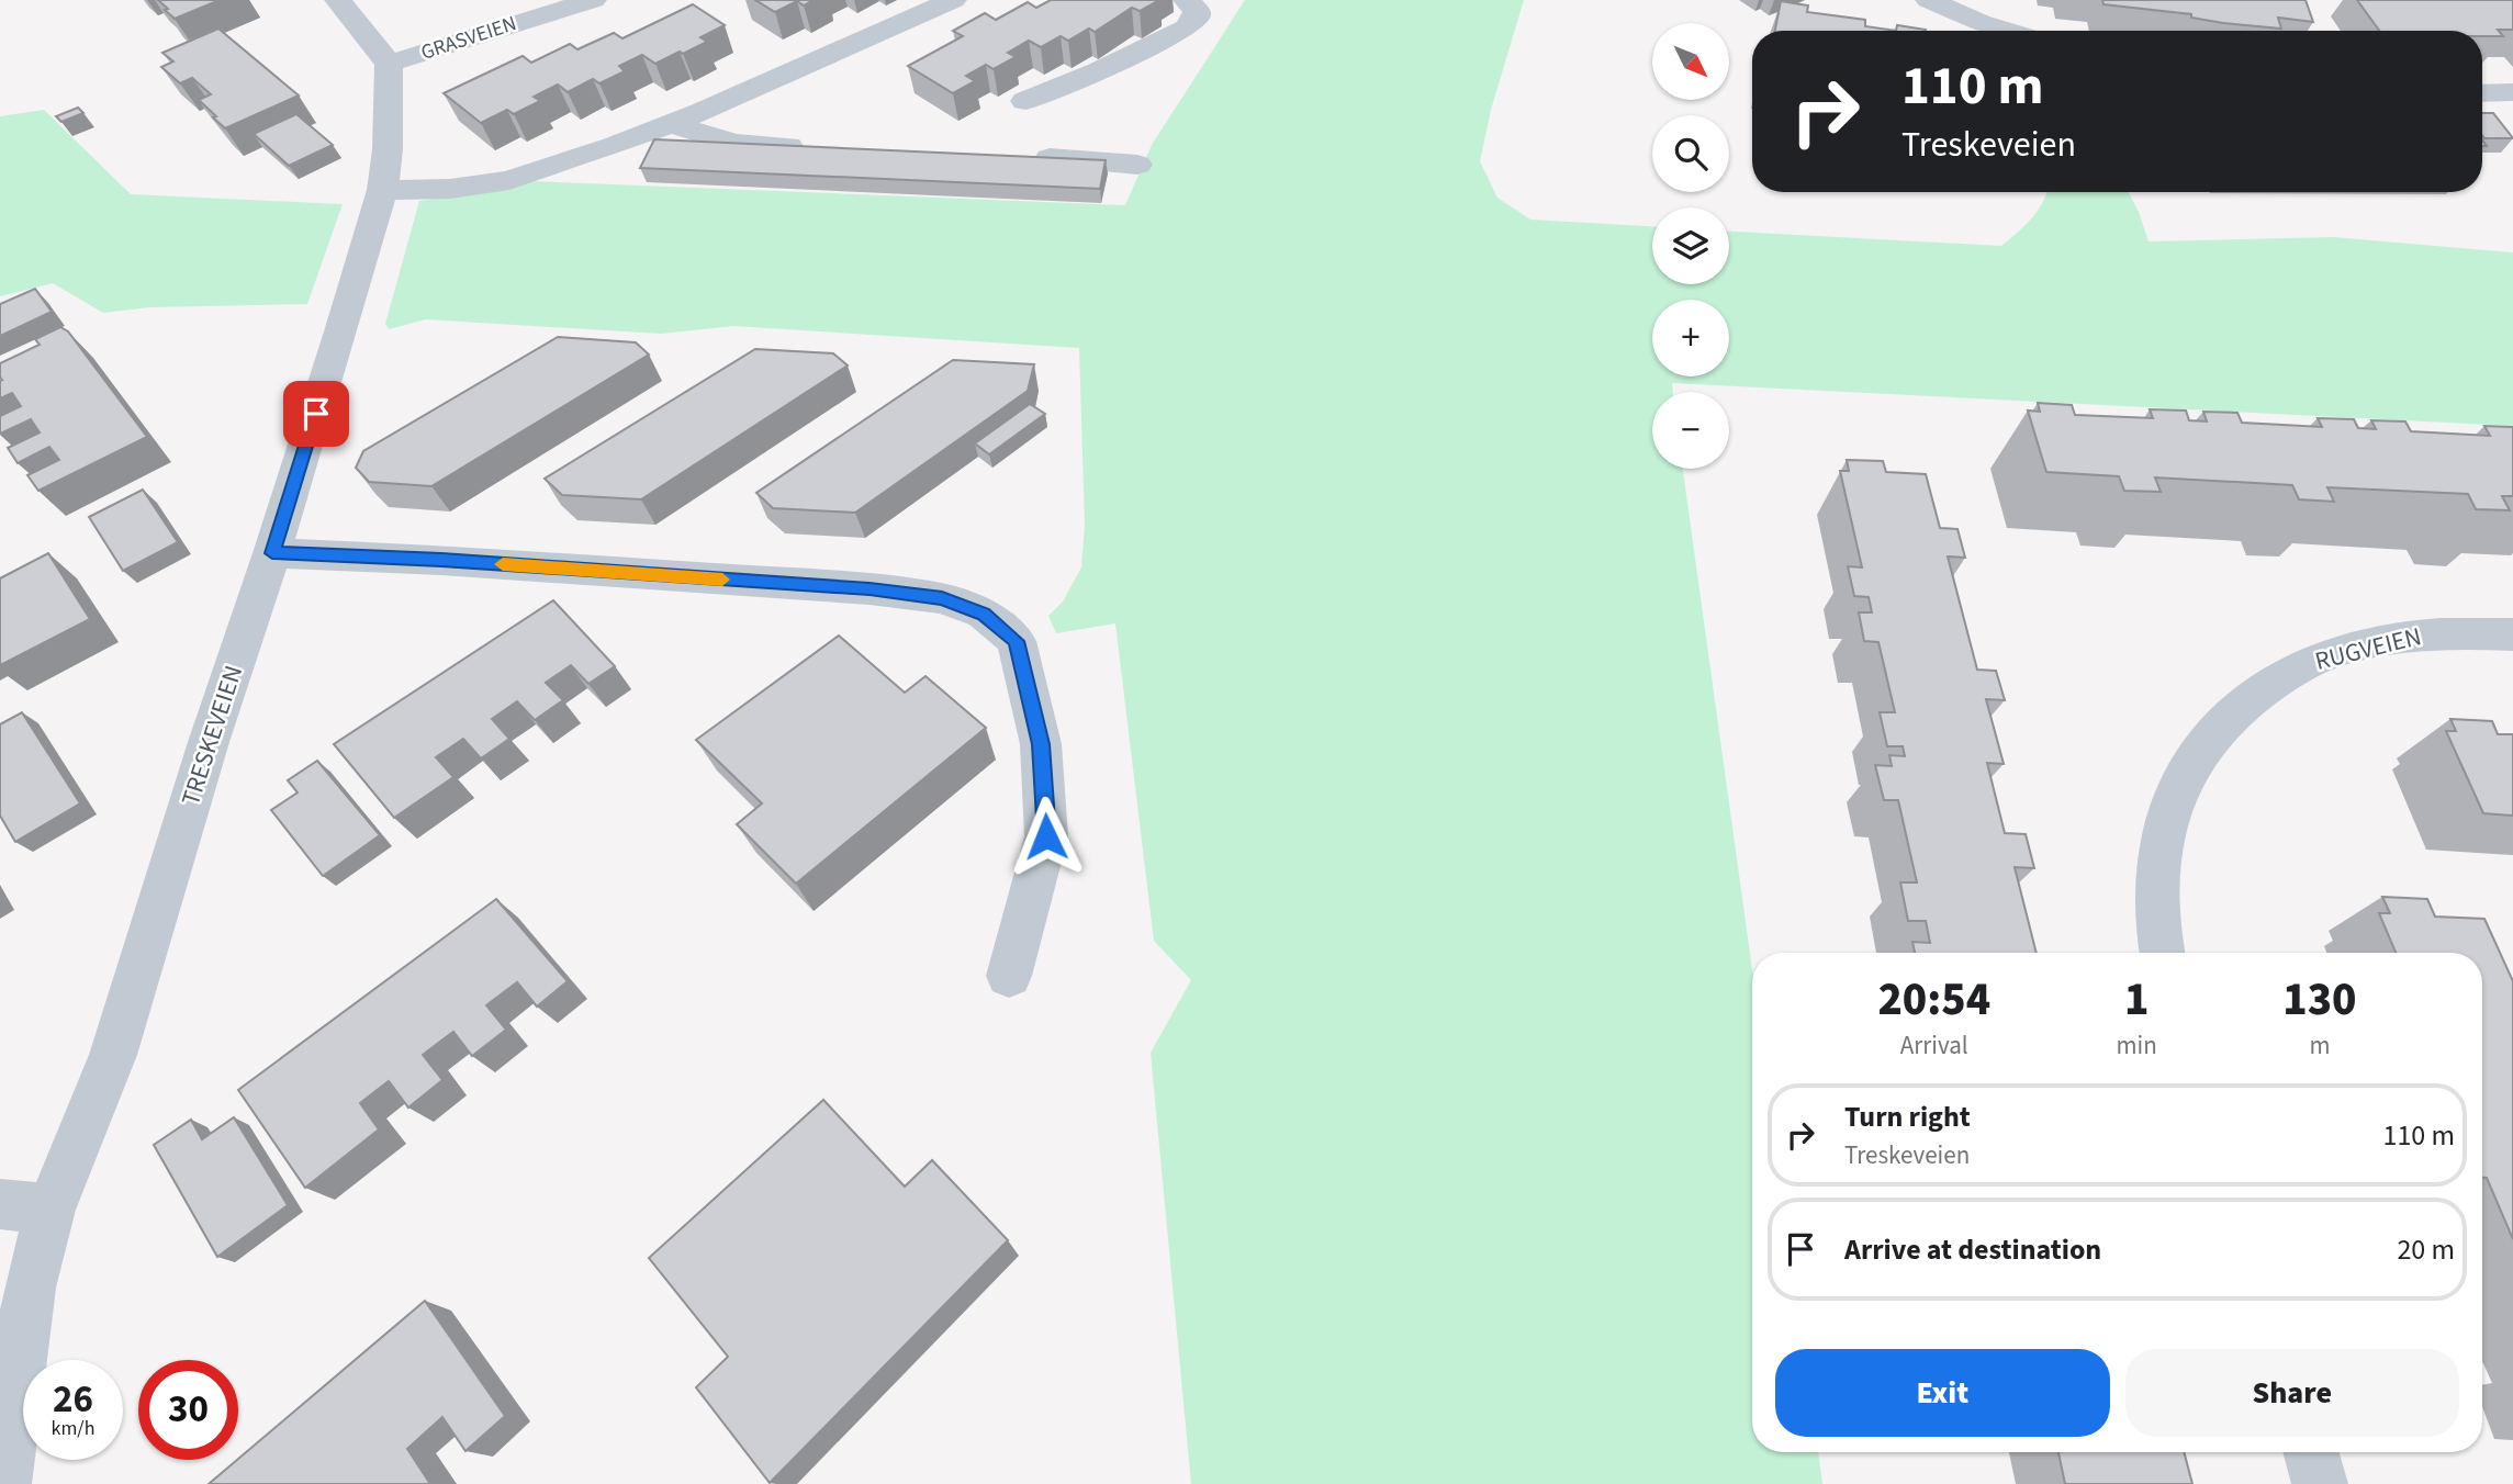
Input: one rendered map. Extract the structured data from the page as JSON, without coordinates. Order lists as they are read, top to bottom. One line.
{"streets":{"street":["GRASVEIEN","RUGVEIEN","TRESKEVEIEN"]},"crossings":[["GRASVEIEN","TRESKEVEIEN"]],"north":"bottom right","page":{"map_buttons":["+","−"],"turn":["110 m","Treskeveien"],"eta":["20:54","Arrival","1","min","130","m"],"list":[{"name":"Turn right","note":"Treskeveien","value":"110 m"},{"name":"Arrive at destination","value":"20 m"}],"buttons":["Exit","Share"],"speed":"26 km/h","limit":"30"}}
